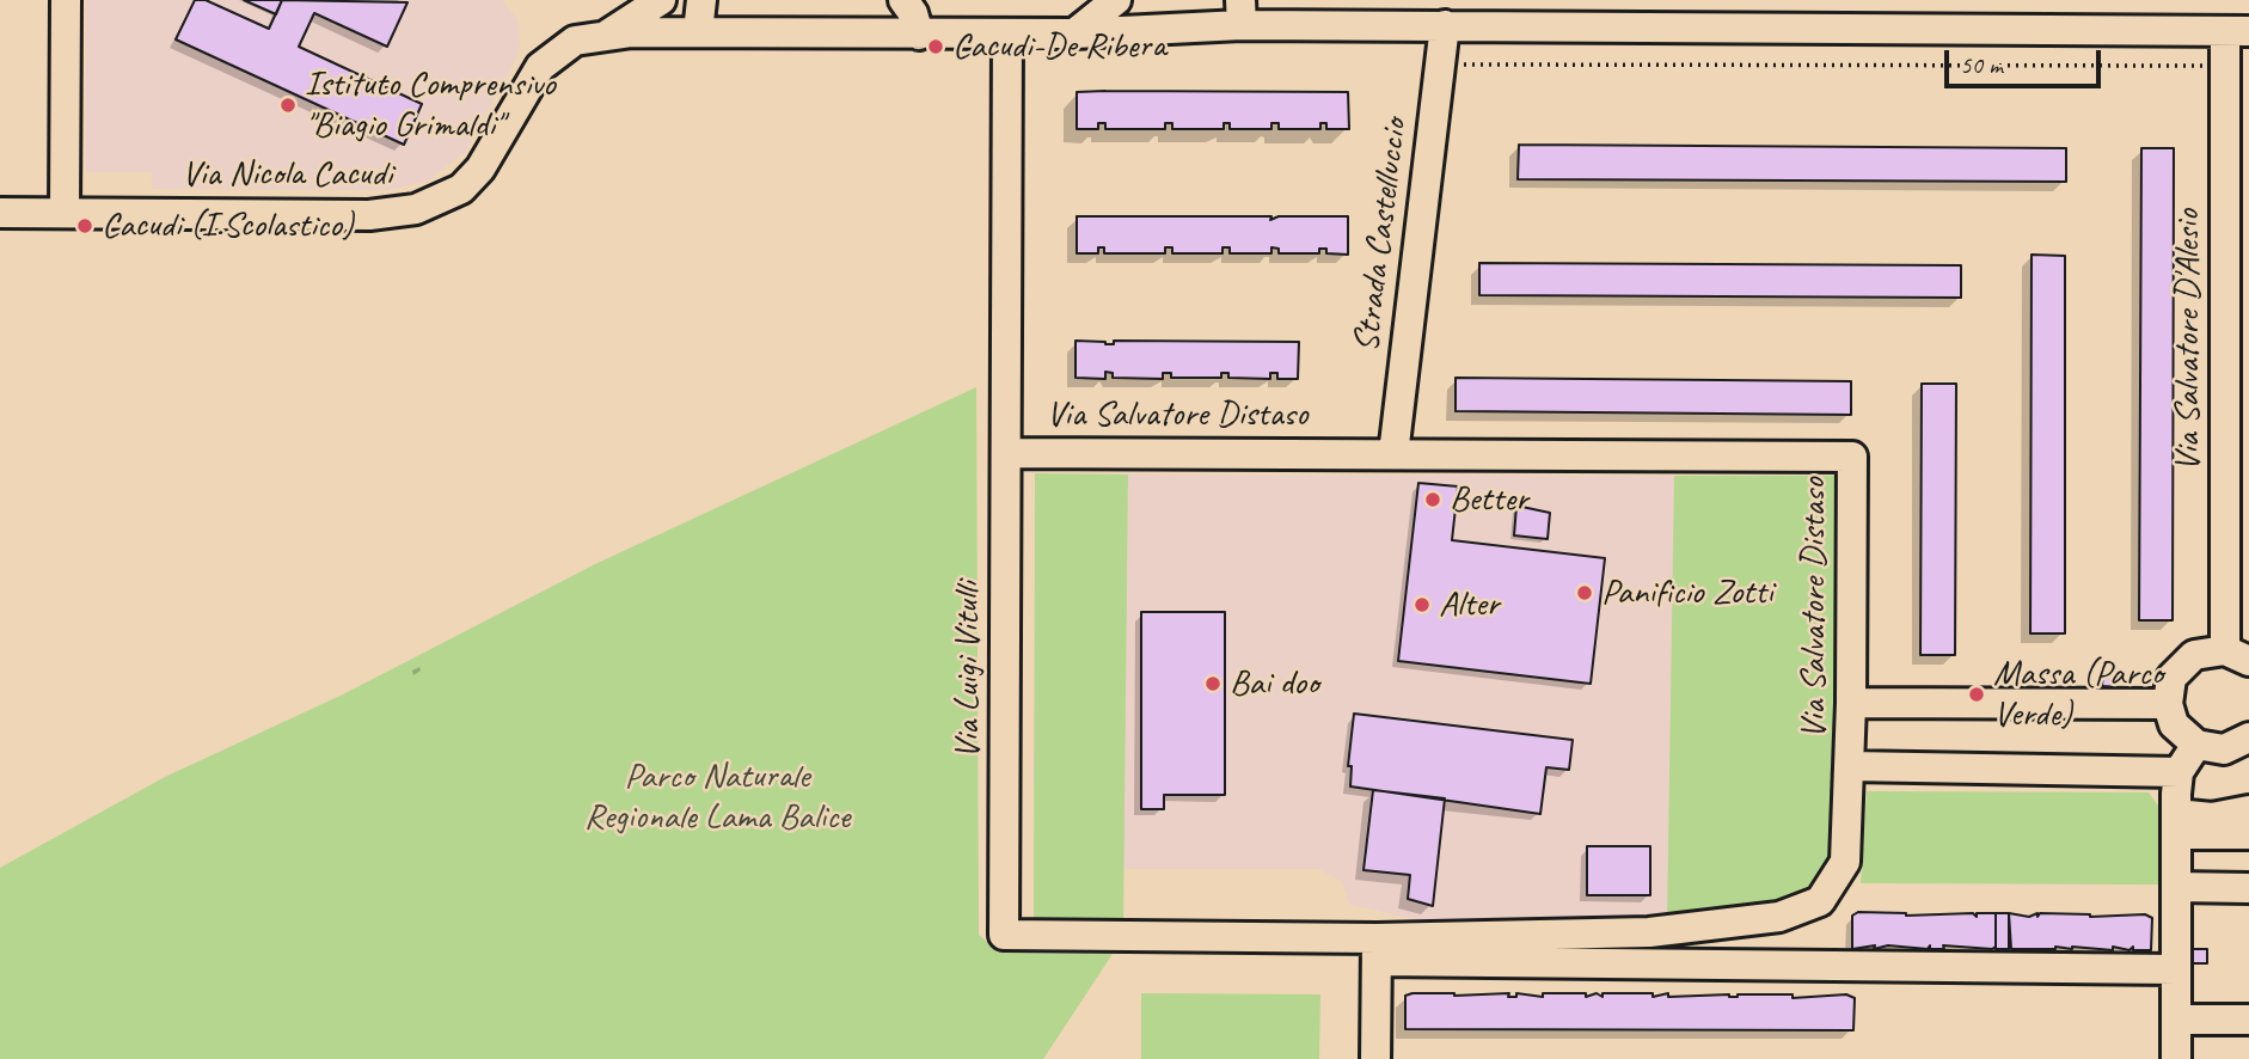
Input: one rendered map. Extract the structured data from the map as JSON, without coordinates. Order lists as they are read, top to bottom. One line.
{"streets":{"street":["Via Nicola Cacudi","Strada Castelluccio","Via Salvatore D'Alesio","Via Salvatore Distaso","Via Luigi Vitulli"]},"crossings":[["Via Nicola Cacudi","Strada Castelluccio"],["Via Nicola Cacudi","Via Salvatore D'Alesio"],["Via Nicola Cacudi","Via Luigi Vitulli"],["Strada Castelluccio","Via Salvatore Distaso"],["Via Salvatore Distaso","Via Luigi Vitulli"]],"parks":["Parco Naturale Regionale Lama Balice"],"places":["Cacudi-De Ribera","Istituto Comprensivo \"Biagio Grimaldi\"","Cacudi (I.Scolastico)","Better","Panificio Zotti","Alter","Bai doo","Massa (Parco Verde)"],"scale_bar":"50 m"}
